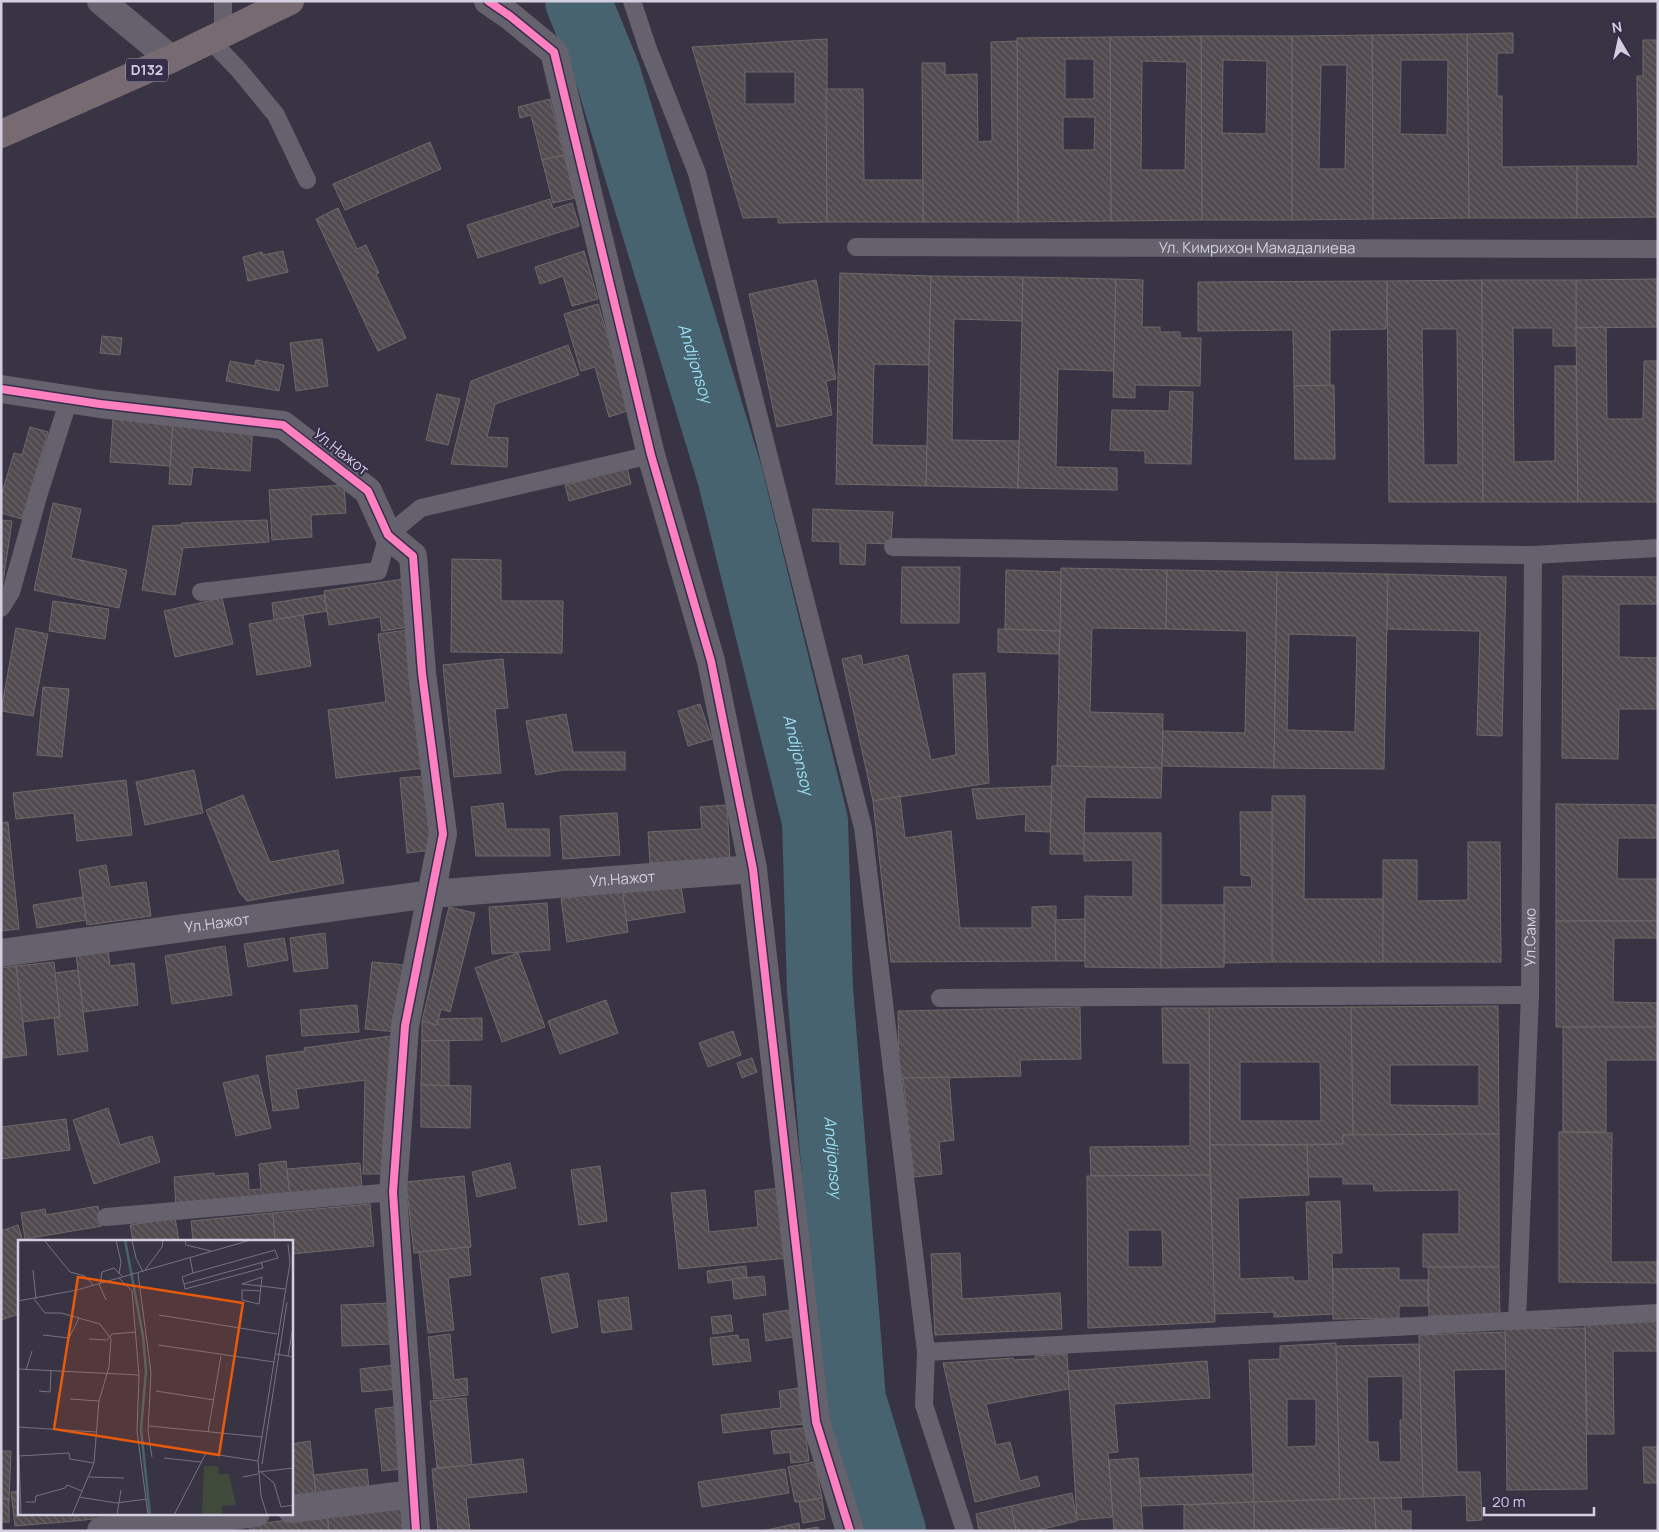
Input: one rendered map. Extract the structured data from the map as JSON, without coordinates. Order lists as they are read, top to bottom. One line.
{"streets":{"highway":["D132"],"street":["Ул.Нажот"],"lane":["Ул. Кимрихон Мамадалиева","Ул.Само"]},"water":["Andijonsoy"],"scale_bar":"20 m","north":"top"}
